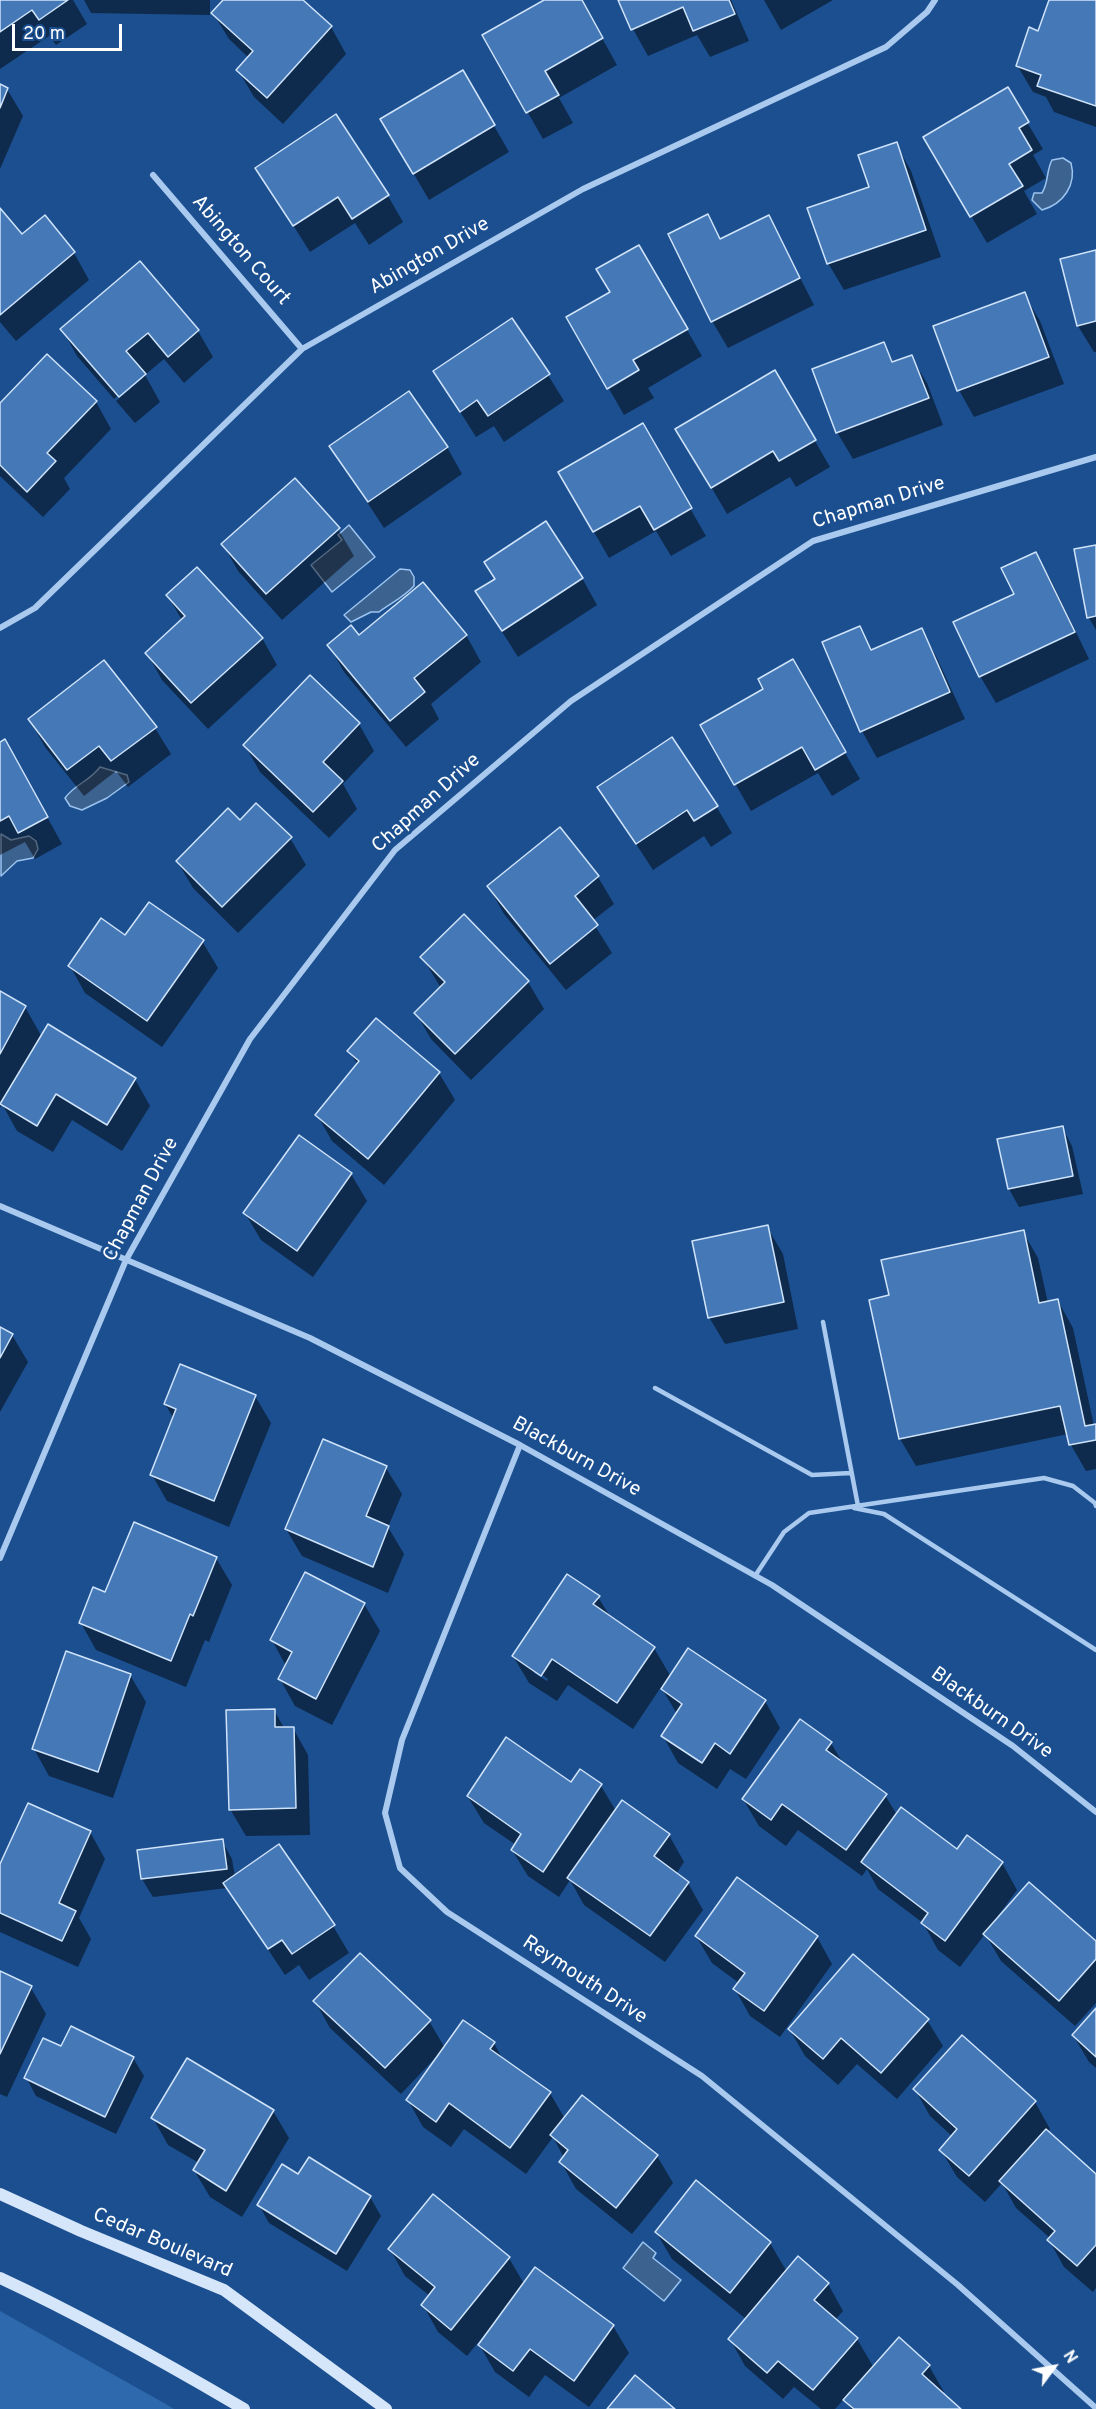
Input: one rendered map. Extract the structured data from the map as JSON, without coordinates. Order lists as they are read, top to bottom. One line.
{"streets":{"main road":["Cedar Boulevard"],"street":["Abington Court","Abington Drive","Chapman Drive","Blackburn Drive","Reymouth Drive"]},"crossings":[["Abington Court","Abington Drive"],["Chapman Drive","Blackburn Drive"],["Blackburn Drive","Reymouth Drive"]],"scale_bar":"20 m","north":"top right"}
